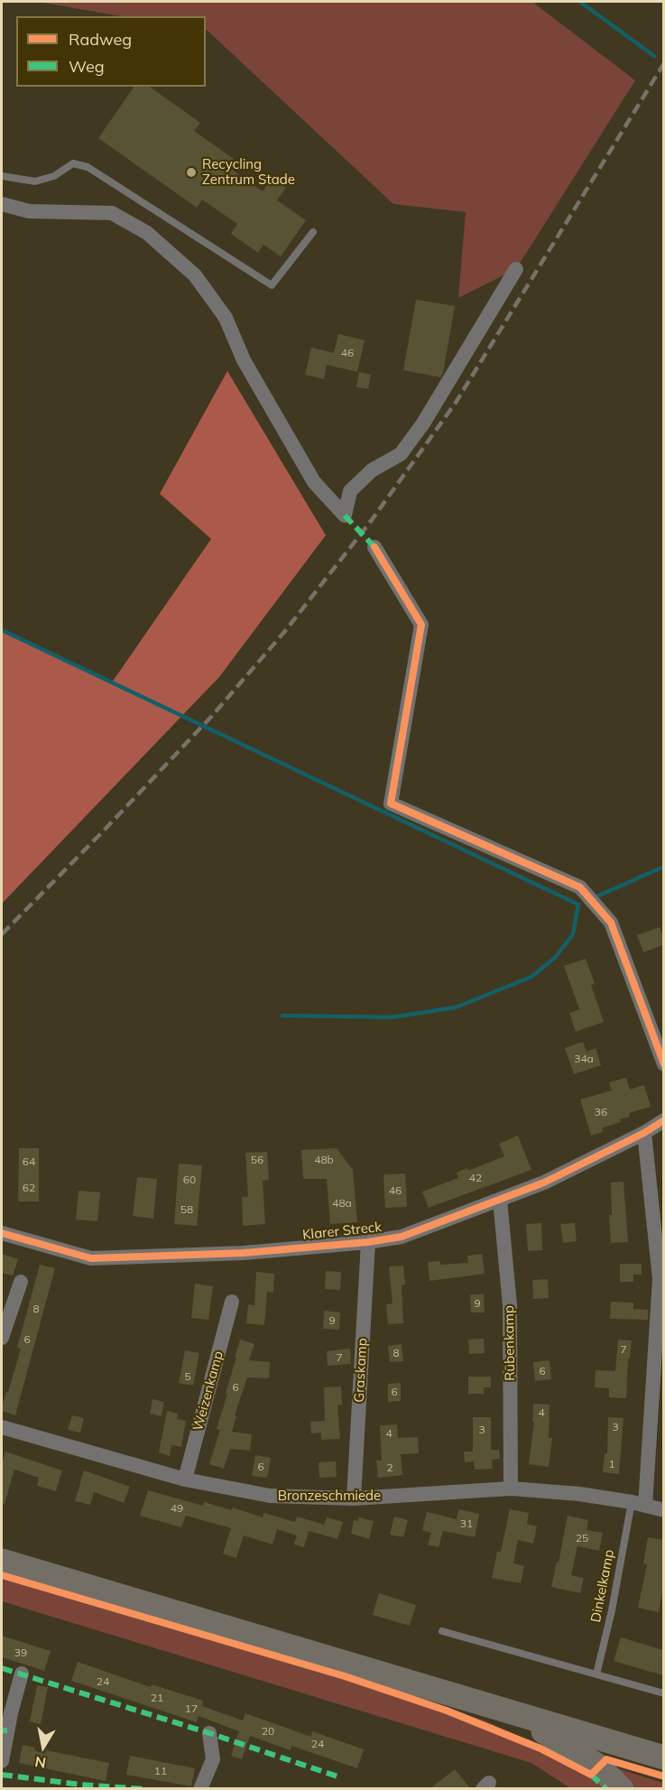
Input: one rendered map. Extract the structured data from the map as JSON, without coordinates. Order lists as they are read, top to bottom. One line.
{"streets":{"street":["Klarer Streck","Rübenkamp","Graskamp","Weizenkamp","Bronzeschmiede"],"lane":["Dinkelkamp"]},"crossings":[["Klarer Streck","Rübenkamp"],["Klarer Streck","Graskamp"],["Rübenkamp","Bronzeschmiede"],["Graskamp","Bronzeschmiede"],["Weizenkamp","Bronzeschmiede"],["Bronzeschmiede","Dinkelkamp"]],"places":["Recycling Zentrum Stade"],"house_numbers":["46","34a","36","56","48b","64","42","60","62","46","48a","58","9","8","9","6","7","8","7","6","5","6","6","4","3","3","4","1","6","2","49","31","25","39","24","21","17","20","24","11"],"legend":["Radweg","Weg"],"north":"bottom"}
